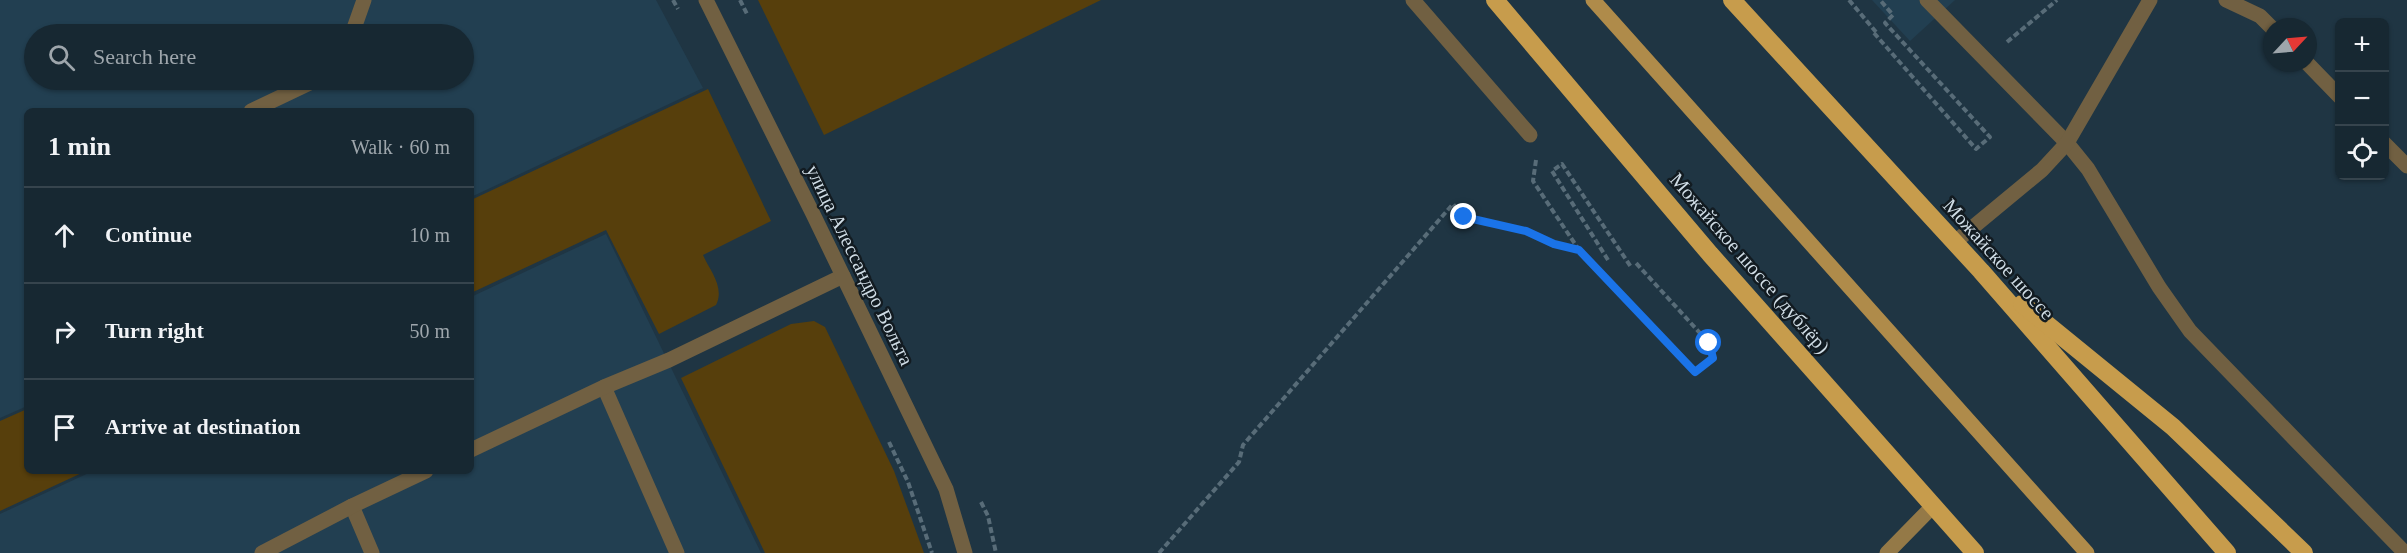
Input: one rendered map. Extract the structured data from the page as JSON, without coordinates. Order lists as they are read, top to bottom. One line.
{"streets":{"highway":["Можайское шоссе","Можайское шоссе (дублёр)"],"street":["улица Алессандро Вольта"]},"north":"top right","page":{"map_buttons":["+","−"],"search":"Search here","heading":["1 min","Walk · 60 m"],"list":[["Continue","10 m"],["Turn right","50 m"],"Arrive at destination"]}}
